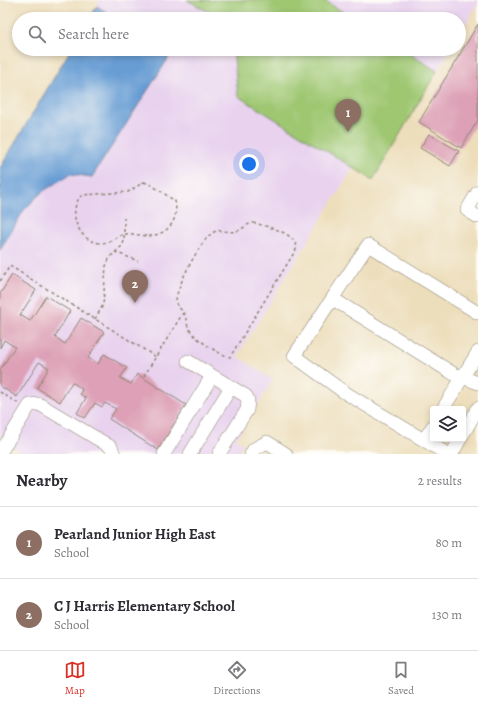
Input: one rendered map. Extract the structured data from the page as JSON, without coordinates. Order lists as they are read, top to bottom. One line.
{"page":{"search":"Search here","pins":["1","2"],"heading":["Nearby","2 results"],"list":[{"mark":"1","name":"Pearland Junior High East","note":"School","value":"80 m"},{"mark":"2","name":"C J Harris Elementary School","note":"School","value":"130 m"}],"nav":["Map","Directions","Saved"]}}
